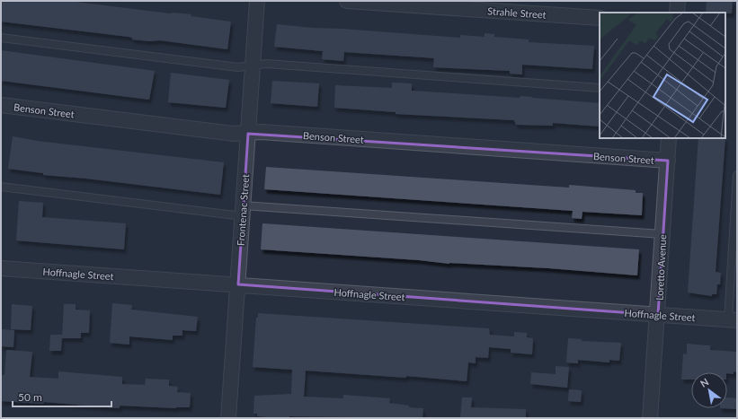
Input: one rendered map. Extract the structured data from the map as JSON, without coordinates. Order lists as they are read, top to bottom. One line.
{"streets":{"street":["Strahle Street","Benson Street","Frontenac Street","Loretto Avenue","Hoffnagle Street"]},"crossings":[["Benson Street","Frontenac Street"],["Benson Street","Loretto Avenue"],["Frontenac Street","Hoffnagle Street"],["Loretto Avenue","Hoffnagle Street"]],"scale_bar":"50 m","north":"top left"}
